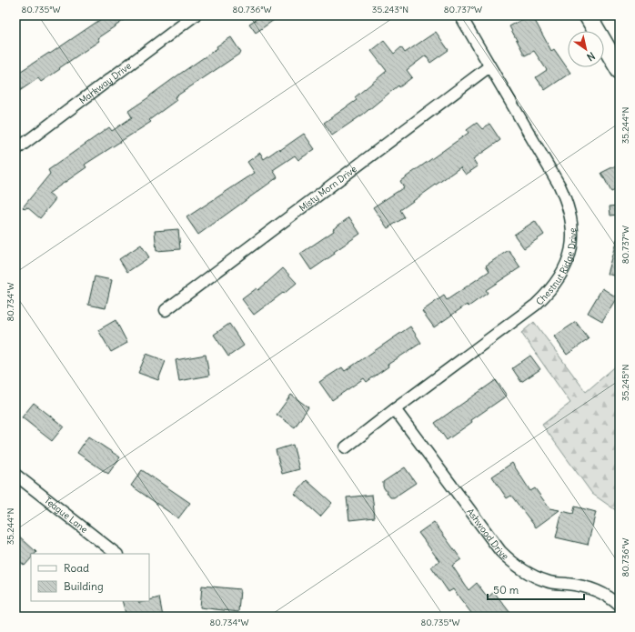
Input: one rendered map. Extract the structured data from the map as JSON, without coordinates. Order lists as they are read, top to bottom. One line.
{"streets":{"street":["Markway Drive","Misty Morn Drive","Chestnut Ridge Drive","Teague Lane","Ashwood Drive"]},"crossings":[["Misty Morn Drive","Chestnut Ridge Drive"],["Chestnut Ridge Drive","Ashwood Drive"]],"legend":["Road","Building"],"scale_bar":"50 m","north":"bottom right","coordinates":["80.735°W","80.736°W","35.243°N","80.737°W","35.244°N","80.734°W","35.245°N"]}
